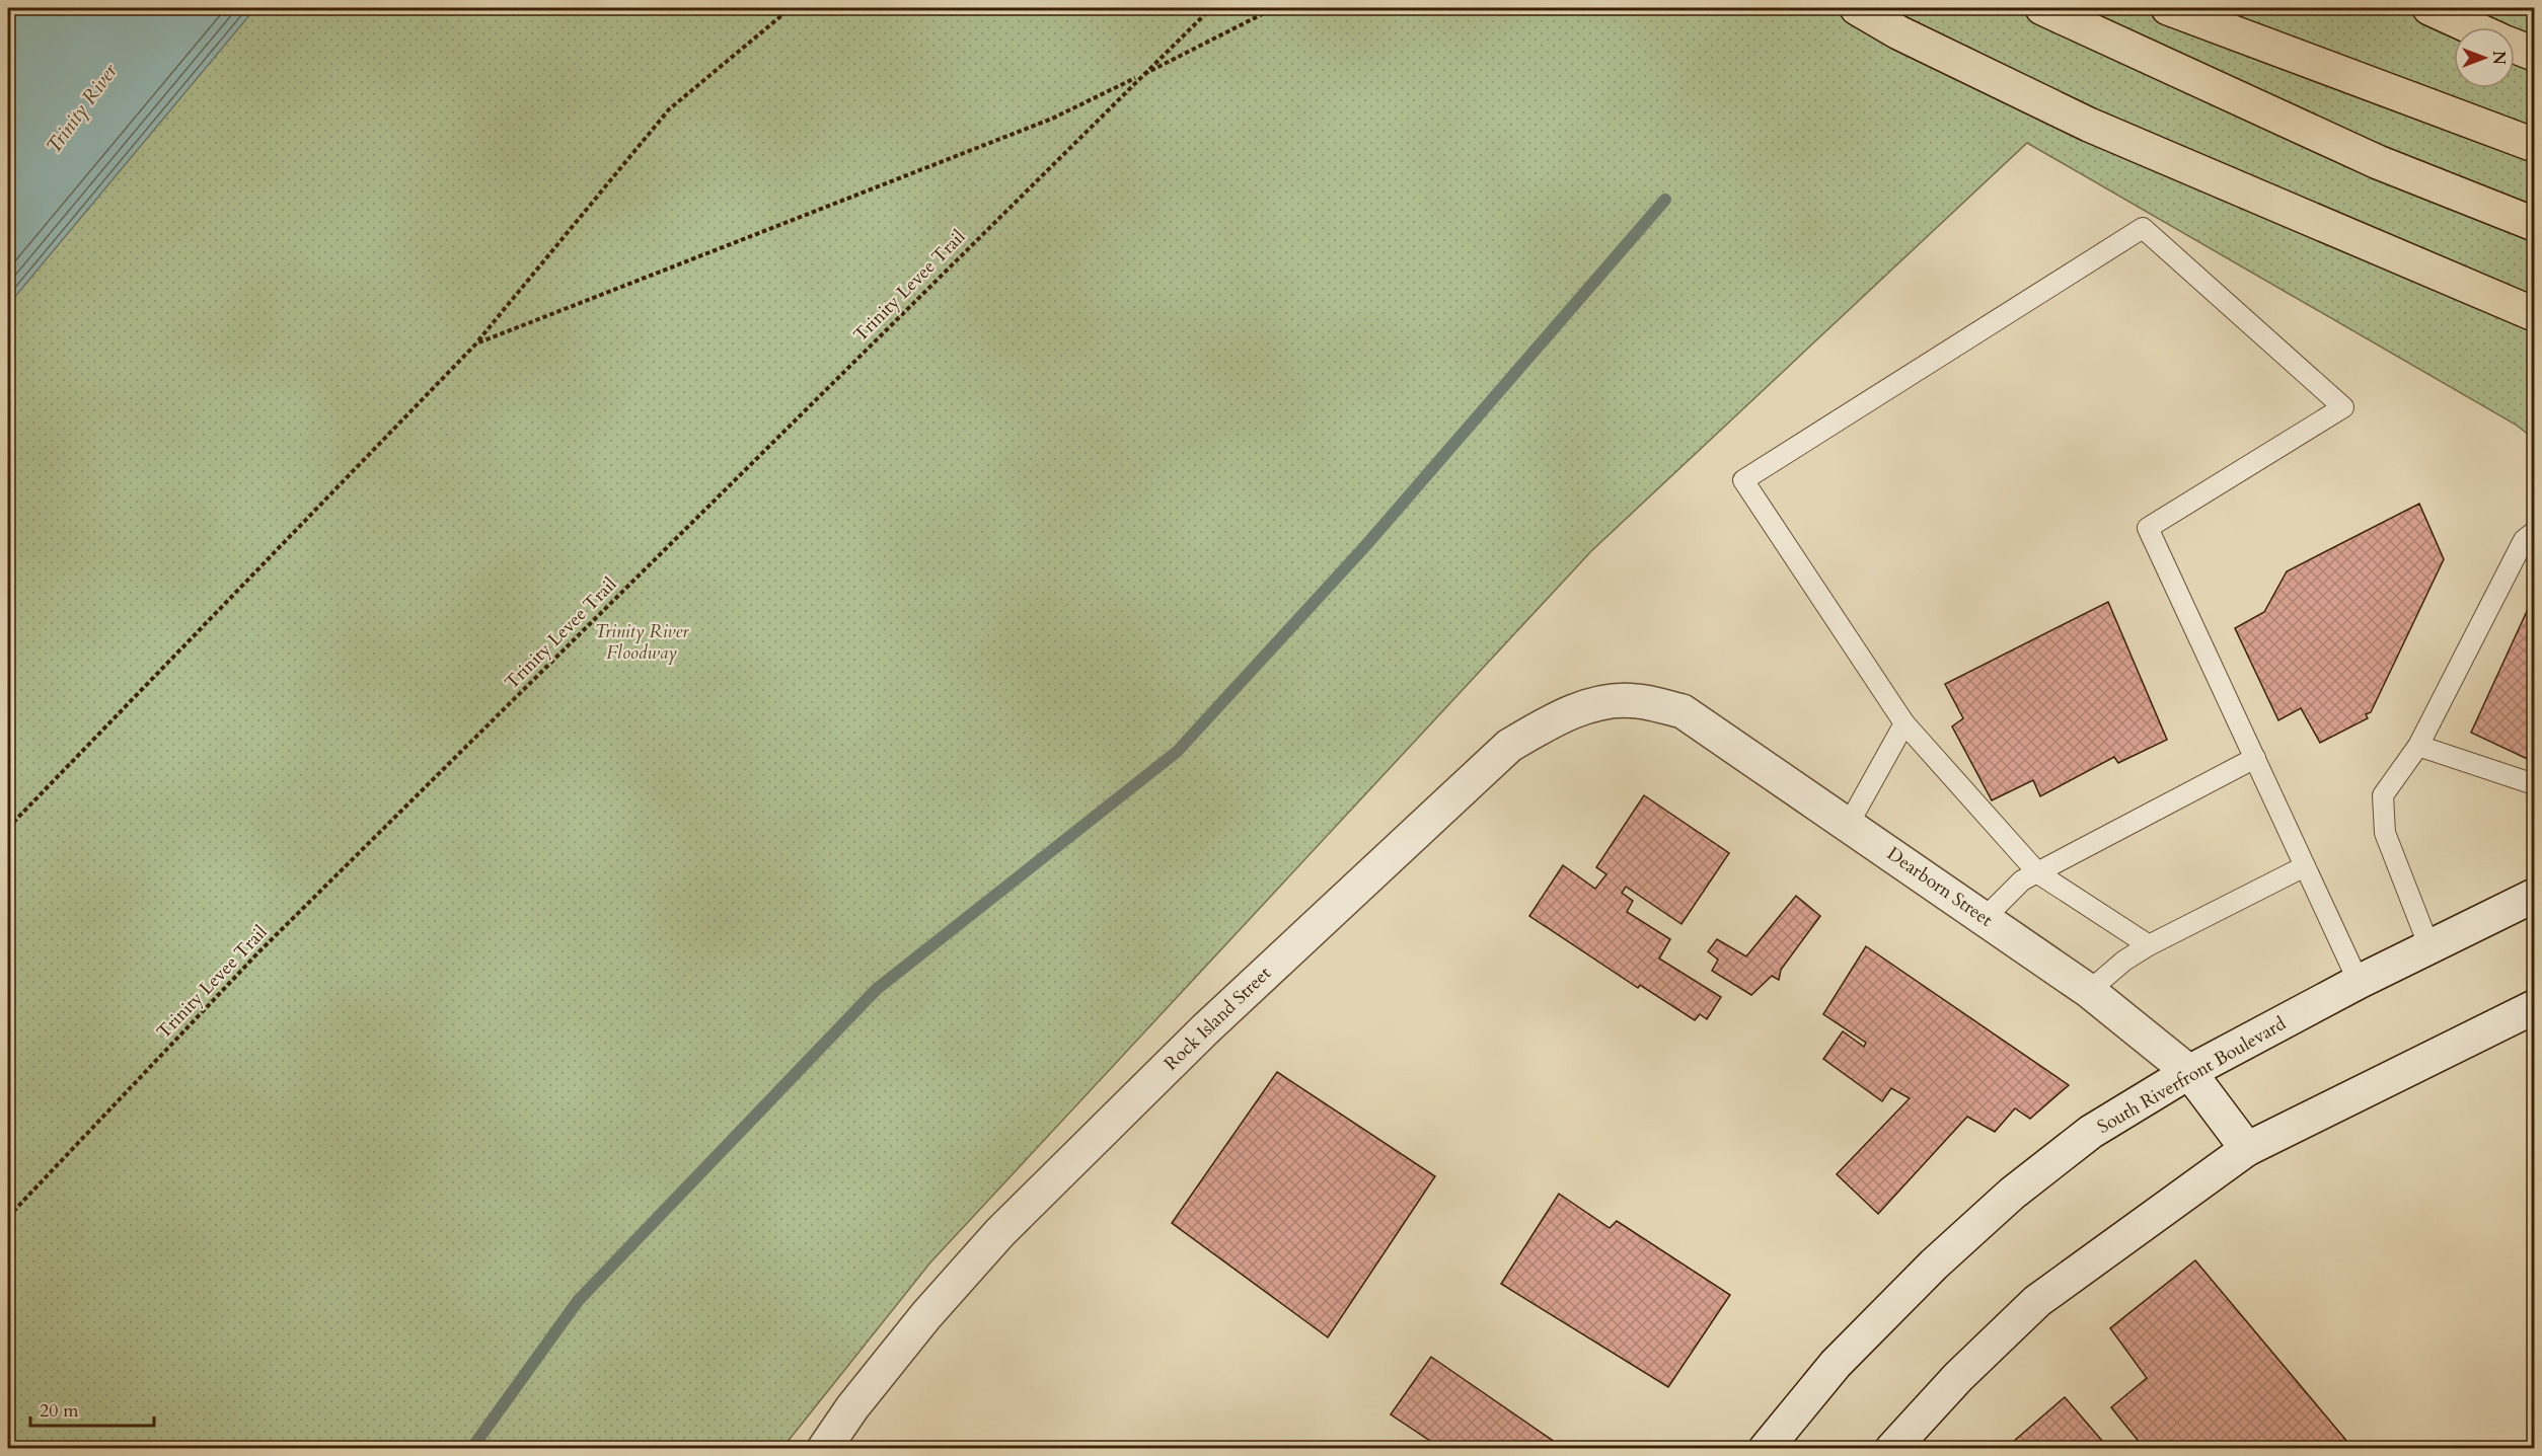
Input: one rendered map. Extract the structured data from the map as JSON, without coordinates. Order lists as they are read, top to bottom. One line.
{"streets":{"main road":["Dearborn Street","Rock Island Street","South Riverfront Boulevard"],"path":["Trinity Levee Trail"]},"crossings":[["Dearborn Street","Rock Island Street"],["Dearborn Street","South Riverfront Boulevard"]],"water":["Trinity River"],"parks":["Trinity River Floodway"],"scale_bar":"20 m","north":"right"}
